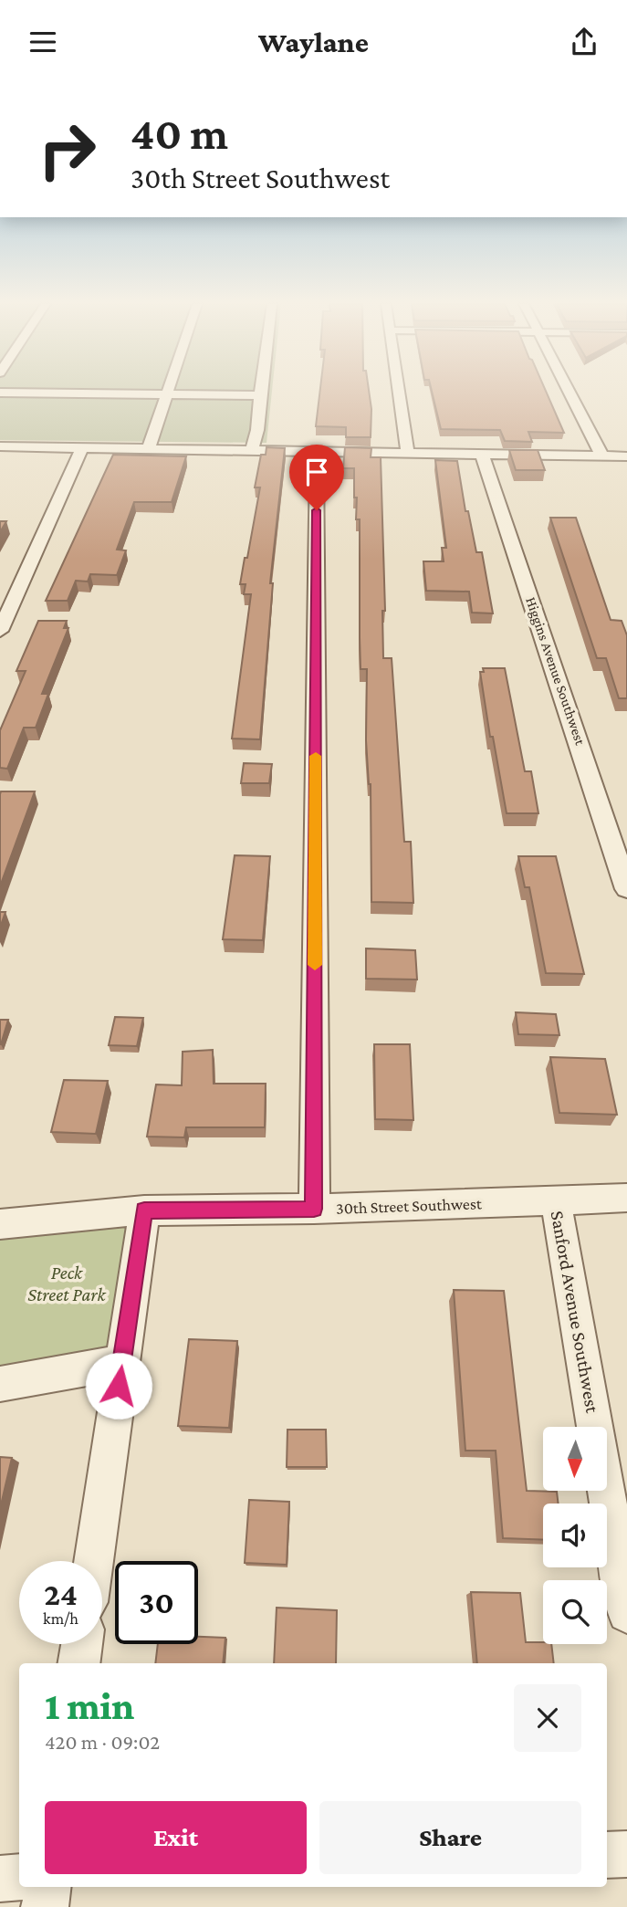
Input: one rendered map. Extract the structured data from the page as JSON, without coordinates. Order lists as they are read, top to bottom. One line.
{"streets":{"street":["Higgins Avenue Southwest","30th Street Southwest","Sanford Avenue Southwest"]},"crossings":[["30th Street Southwest","Sanford Avenue Southwest"]],"parks":["Peck Street Park"],"north":"bottom","page":{"header":"Waylane","turn":["40 m","30th Street Southwest"],"speed":"24 km/h","limit":"30","heading":["1 min","420 m · 09:02"],"buttons":["Exit","Share"]}}
